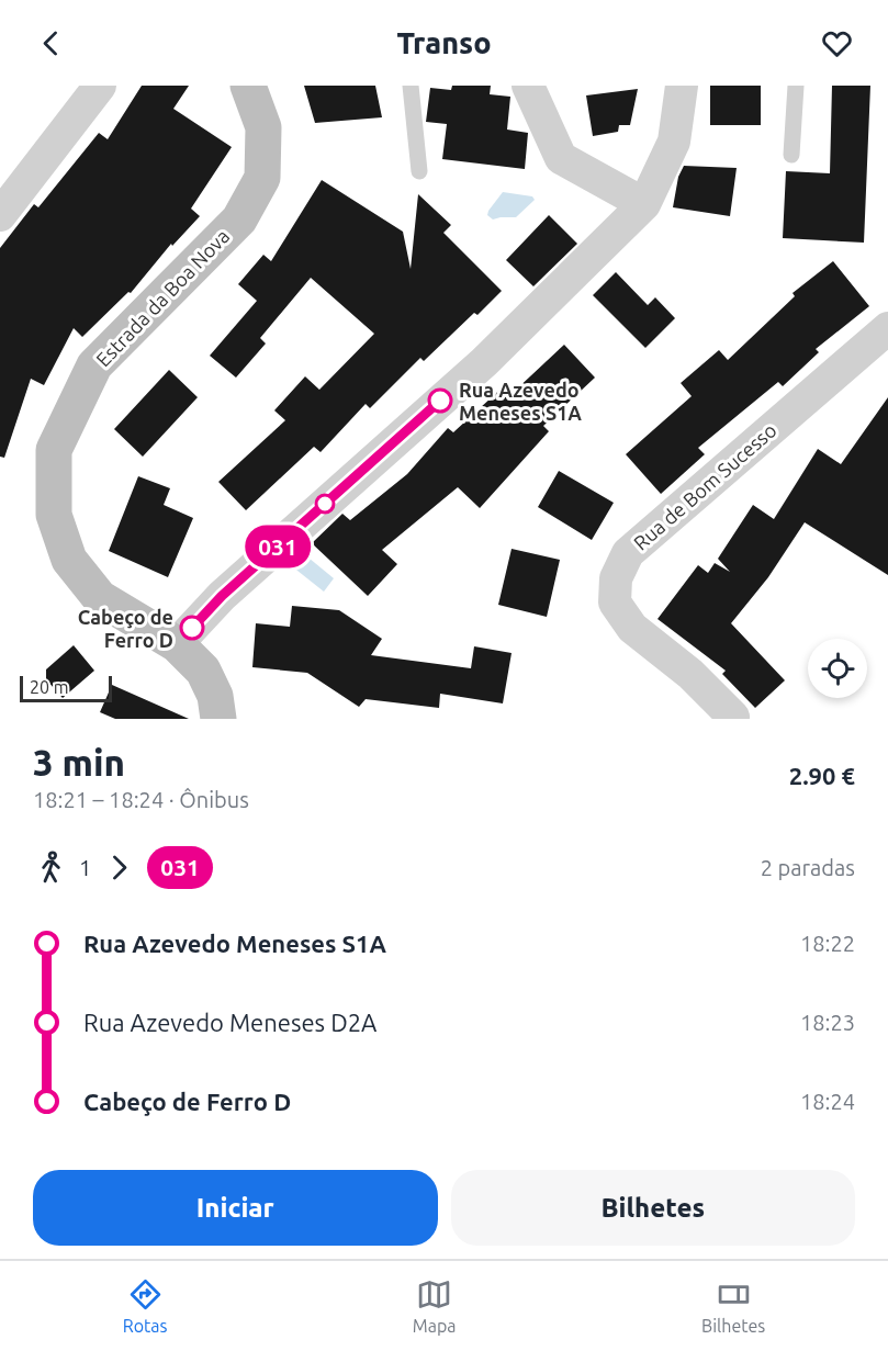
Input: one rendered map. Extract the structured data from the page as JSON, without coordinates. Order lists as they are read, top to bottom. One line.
{"streets":{"main road":["Estrada da Boa Nova"],"street":["Rua de Bom Sucesso"]},"places":["Rua Azevedo Meneses S1A","Cabeço de Ferro D"],"lines":["bus line 031"],"scale_bar":"20 m","page":{"header":"Transo","on_map":"031","scale":"20 m","heading":["3 min","18:21 – 18:24 · Ônibus","2.90 €"],"legs":["1","031","2 paradas"],"list":[{"name":"Rua Azevedo Meneses S1A","value":"18:22"},{"name":"Rua Azevedo Meneses D2A","value":"18:23"},{"name":"Cabeço de Ferro D","value":"18:24"}],"buttons":["Iniciar","Bilhetes"],"tabs":["Rotas","Mapa","Bilhetes"]}}
